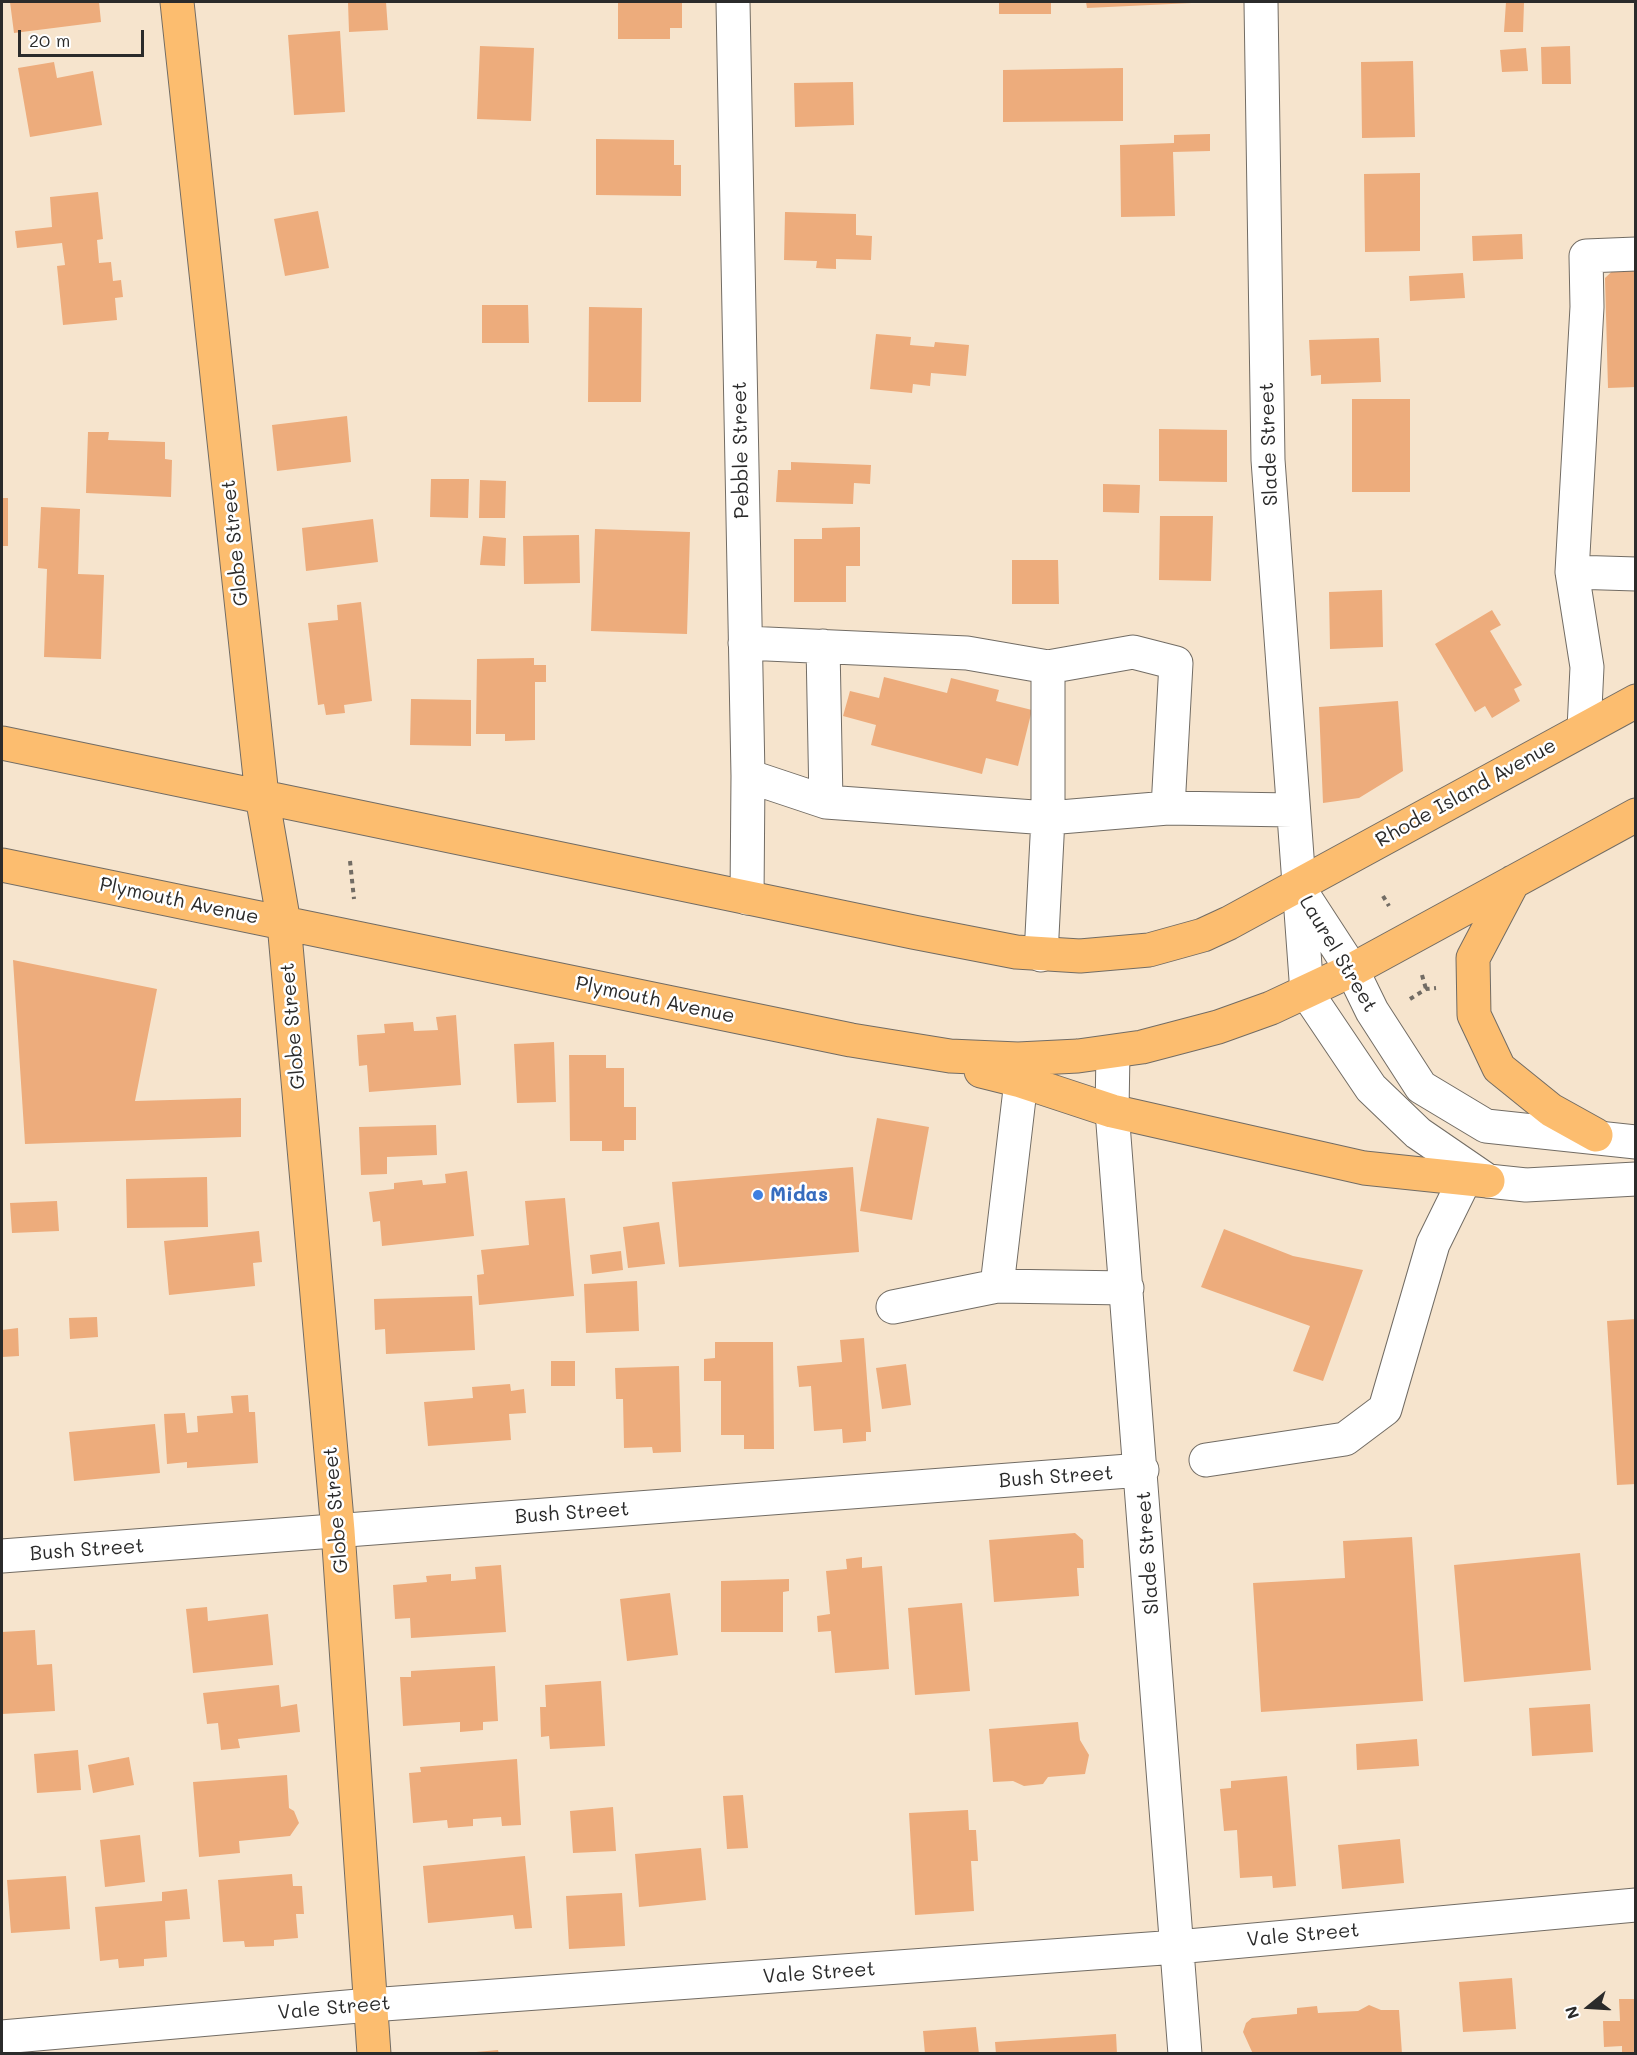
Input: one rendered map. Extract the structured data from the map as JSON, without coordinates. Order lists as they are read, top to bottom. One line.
{"streets":{"main road":["Globe Street","Rhode Island Avenue","Plymouth Avenue"],"street":["Slade Street","Pebble Street","Laurel Street","Bush Street","Vale Street"]},"crossings":[["Slade Street","Rhode Island Avenue"],["Slade Street","Plymouth Avenue"],["Slade Street","Laurel Street"],["Slade Street","Bush Street"],["Slade Street","Vale Street"],["Globe Street","Plymouth Avenue"],["Globe Street","Bush Street"],["Globe Street","Vale Street"],["Rhode Island Avenue","Laurel Street"],["Plymouth Avenue","Laurel Street"]],"places":["Midas"],"scale_bar":"20 m","north":"left"}
